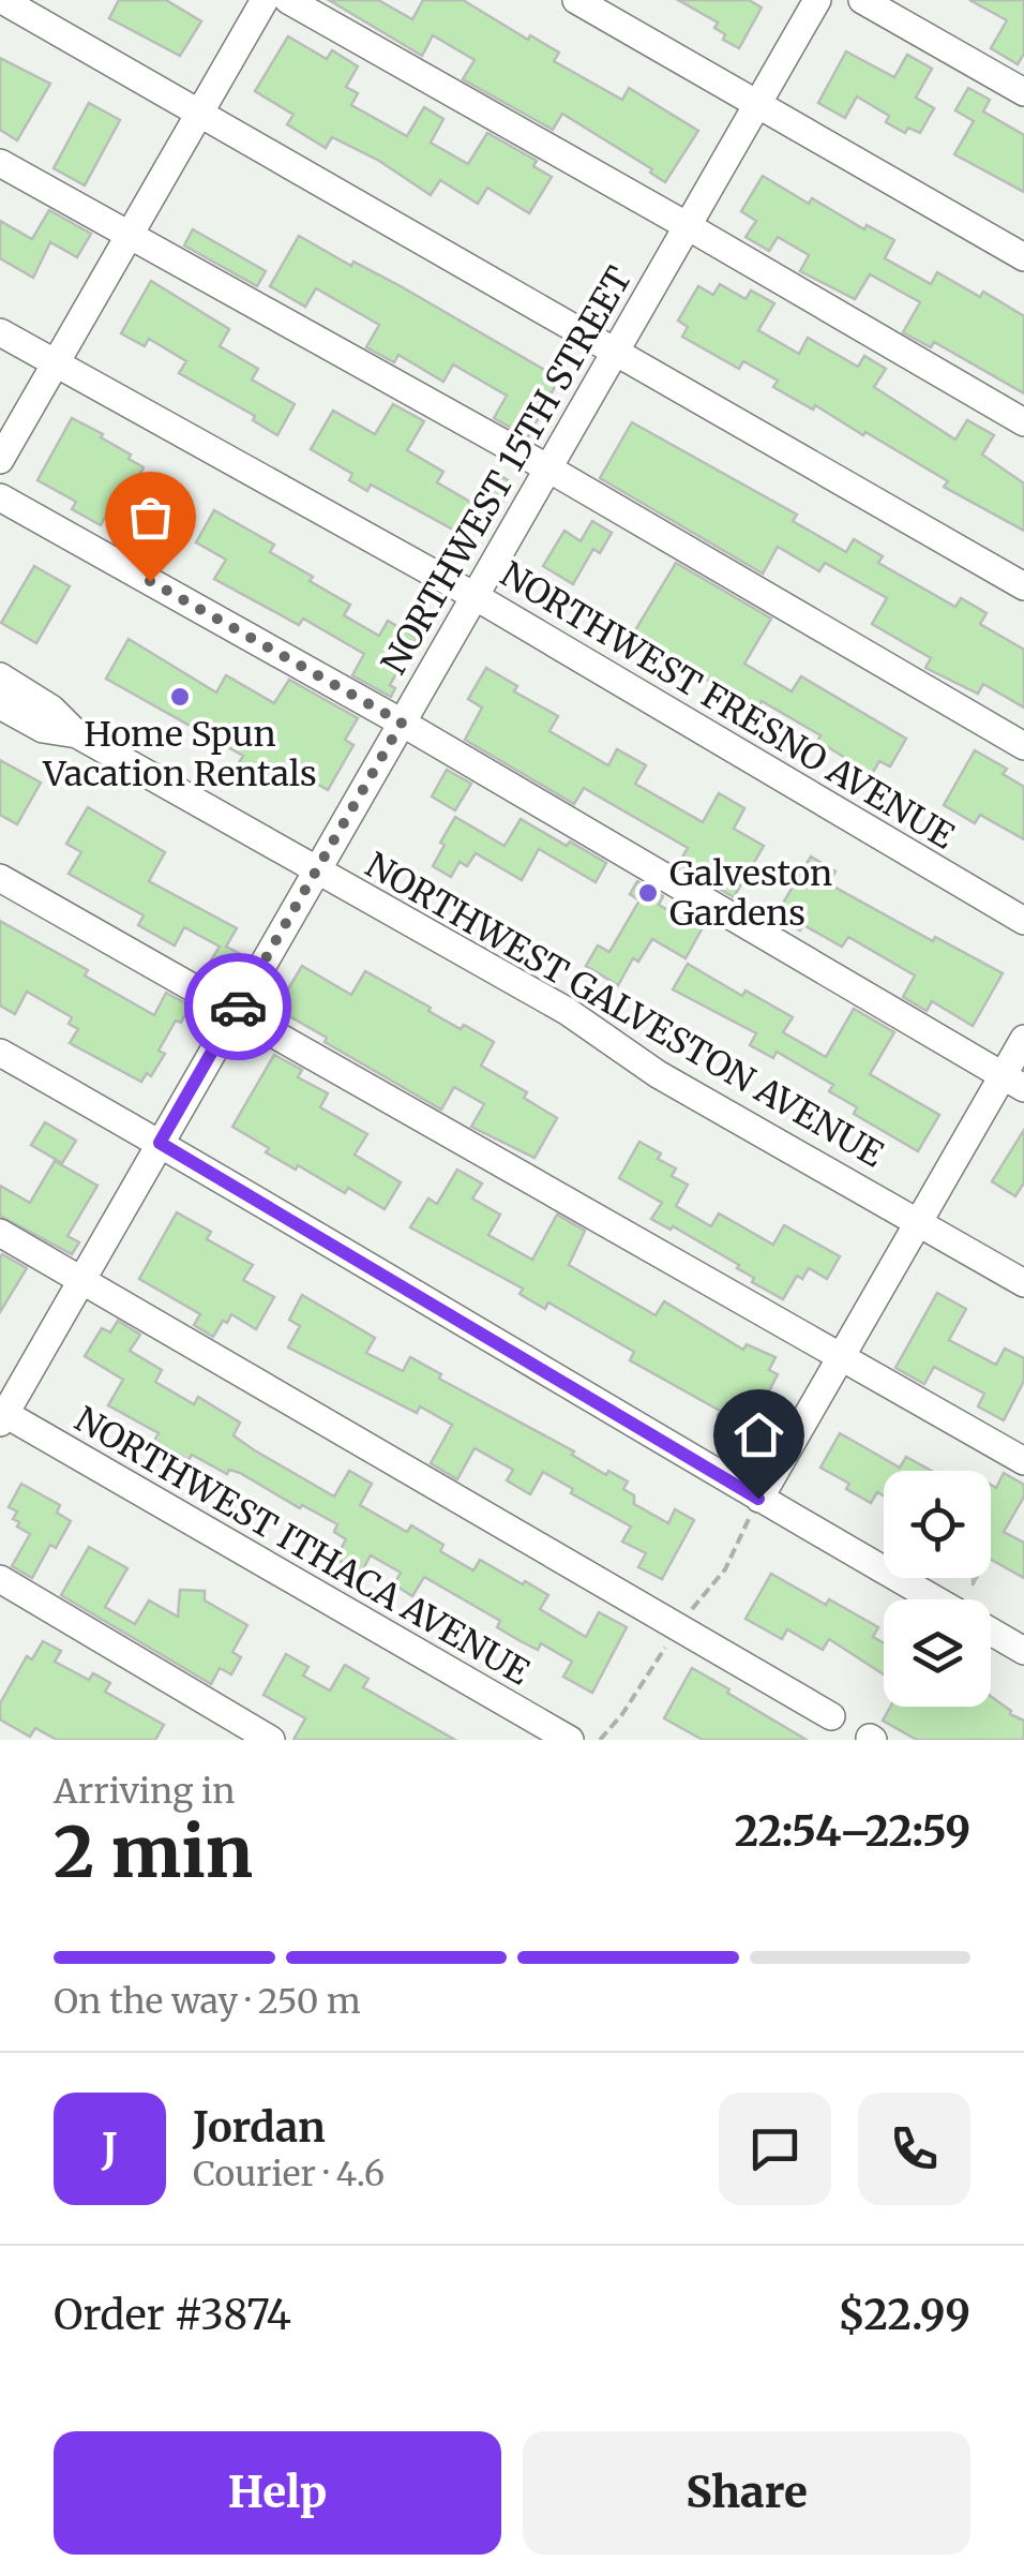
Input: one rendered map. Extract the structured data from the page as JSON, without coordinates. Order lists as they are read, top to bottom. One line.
{"streets":{"street":["NORTHWEST 15TH STREET","NORTHWEST FRESNO AVENUE","NORTHWEST GALVESTON AVENUE","NORTHWEST ITHACA AVENUE"]},"crossings":[["NORTHWEST 15TH STREET","NORTHWEST FRESNO AVENUE"],["NORTHWEST 15TH STREET","NORTHWEST GALVESTON AVENUE"],["NORTHWEST 15TH STREET","NORTHWEST ITHACA AVENUE"]],"places":["Home Spun Vacation Rentals","Galveston Gardens"],"page":{"heading":["2 min","Arriving in","22:54–22:59"],"panel":["Jordan","Courier · 4.6","Order #3874","$22.99"],"bar":"On the way · 250 m","round":"J","buttons":["Help","Share"]}}
